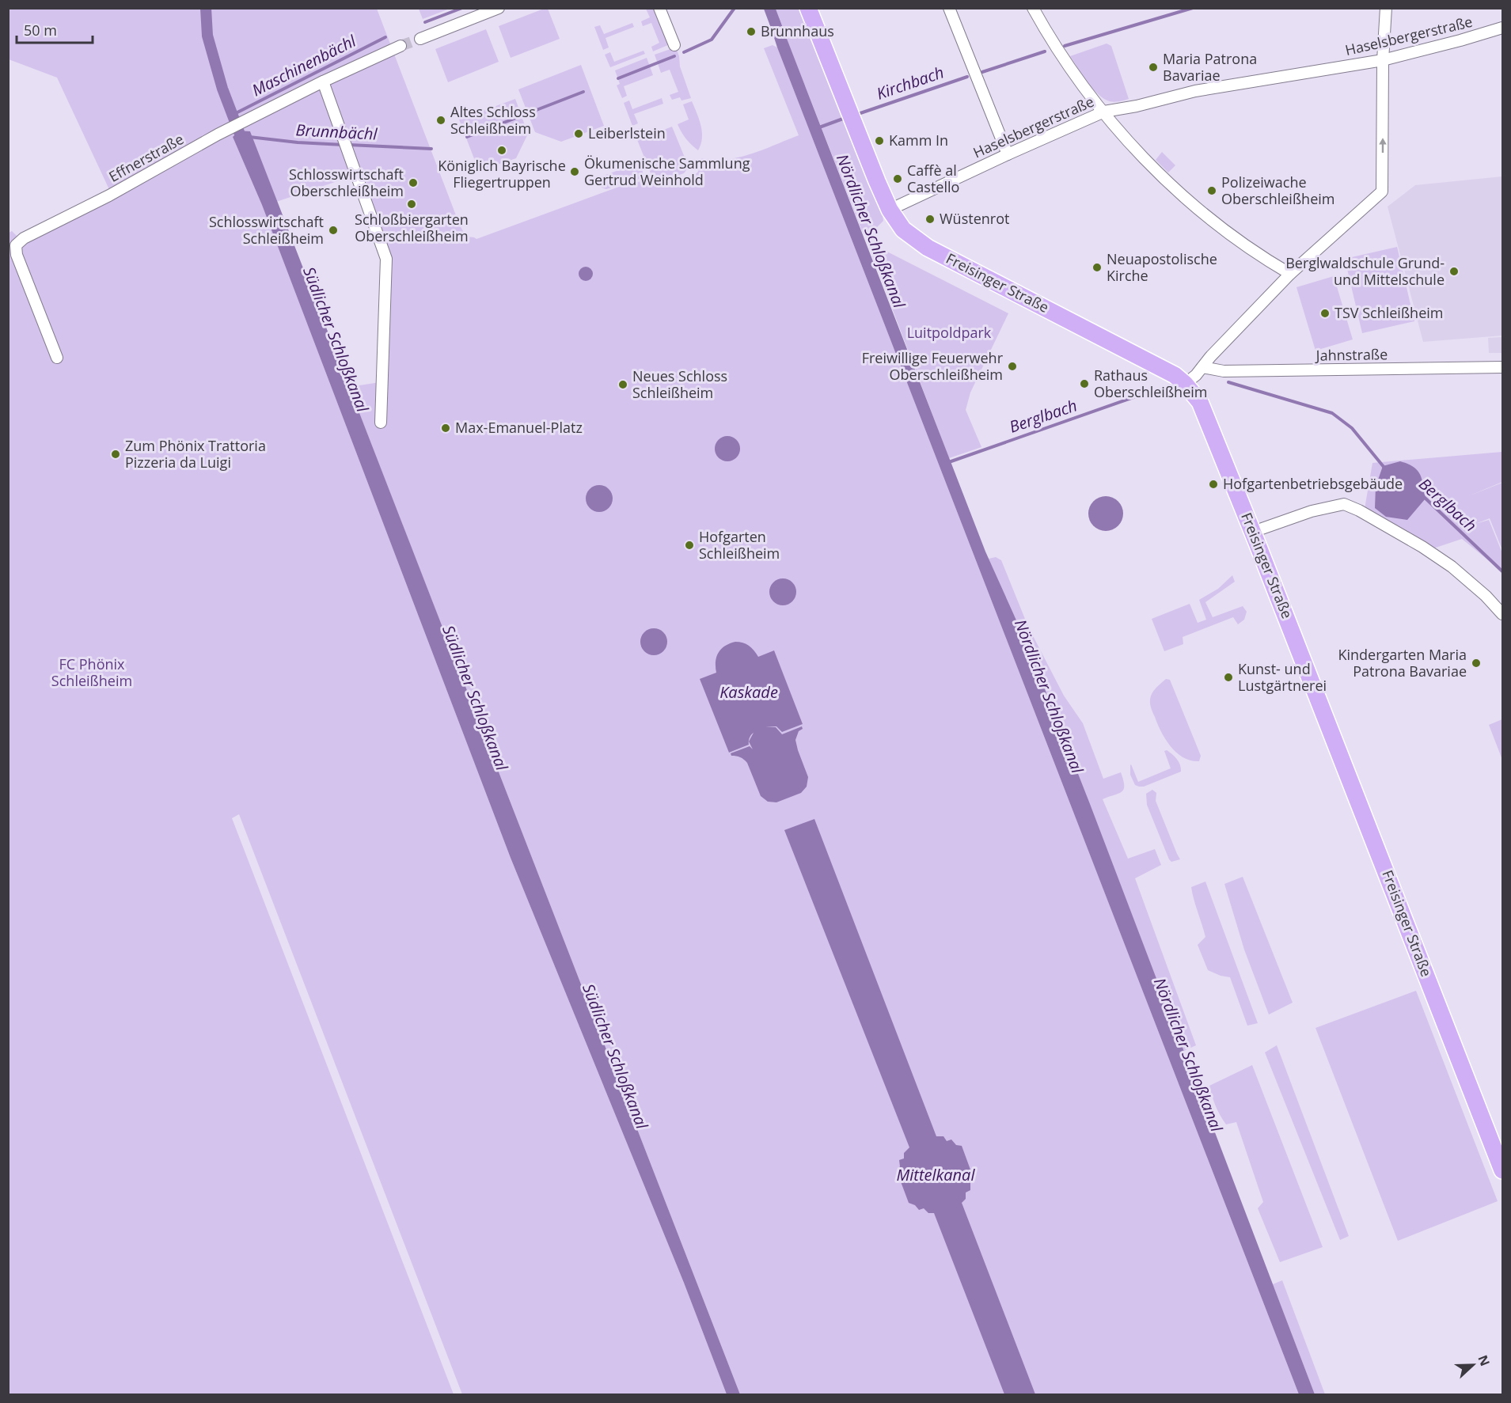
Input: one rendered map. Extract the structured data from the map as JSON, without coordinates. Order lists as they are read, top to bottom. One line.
{"streets":{"main road":["Freisinger Straße"],"street":["Haselsbergerstraße","Effnerstraße","Jahnstraße"]},"crossings":[["Haselsbergerstraße","Freisinger Straße"]],"water":["Maschinenbächl","Kirchbach","Brunnbächl","Nördlicher Schloßkanal","Südlicher Schloßkanal","Berglbach","Kaskade","Mittelkanal"],"parks":["Luitpoldpark","FC Phönix Schleißheim"],"places":["Brunnhaus","Maria Patrona Bavariae","Altes Schloss Schleißheim","Leiberlstein","Kamm In","Königlich Bayrische Fliegertruppen","Ökumenische Sammlung Gertrud Weinhold","Caffè al Castello","Schlosswirtschaft Oberschleißheim","Polizeiwache Oberschleißheim","Schloßbiergarten Oberschleißheim","Wüstenrot","Schlosswirtschaft Schleißheim","Neuapostolische Kirche","Berglwaldschule Grund- und Mittelschule","TSV Schleißheim","Freiwillige Feuerwehr Oberschleißheim","Rathaus Oberschleißheim","Neues Schloss Schleißheim","Max-Emanuel-Platz","Zum Phönix Trattoria Pizzeria da Luigi","Hofgartenbetriebsgebäude","Hofgarten Schleißheim","Kindergarten Maria Patrona Bavariae","Kunst- und Lustgärtnerei"],"scale_bar":"50 m","north":"right"}
